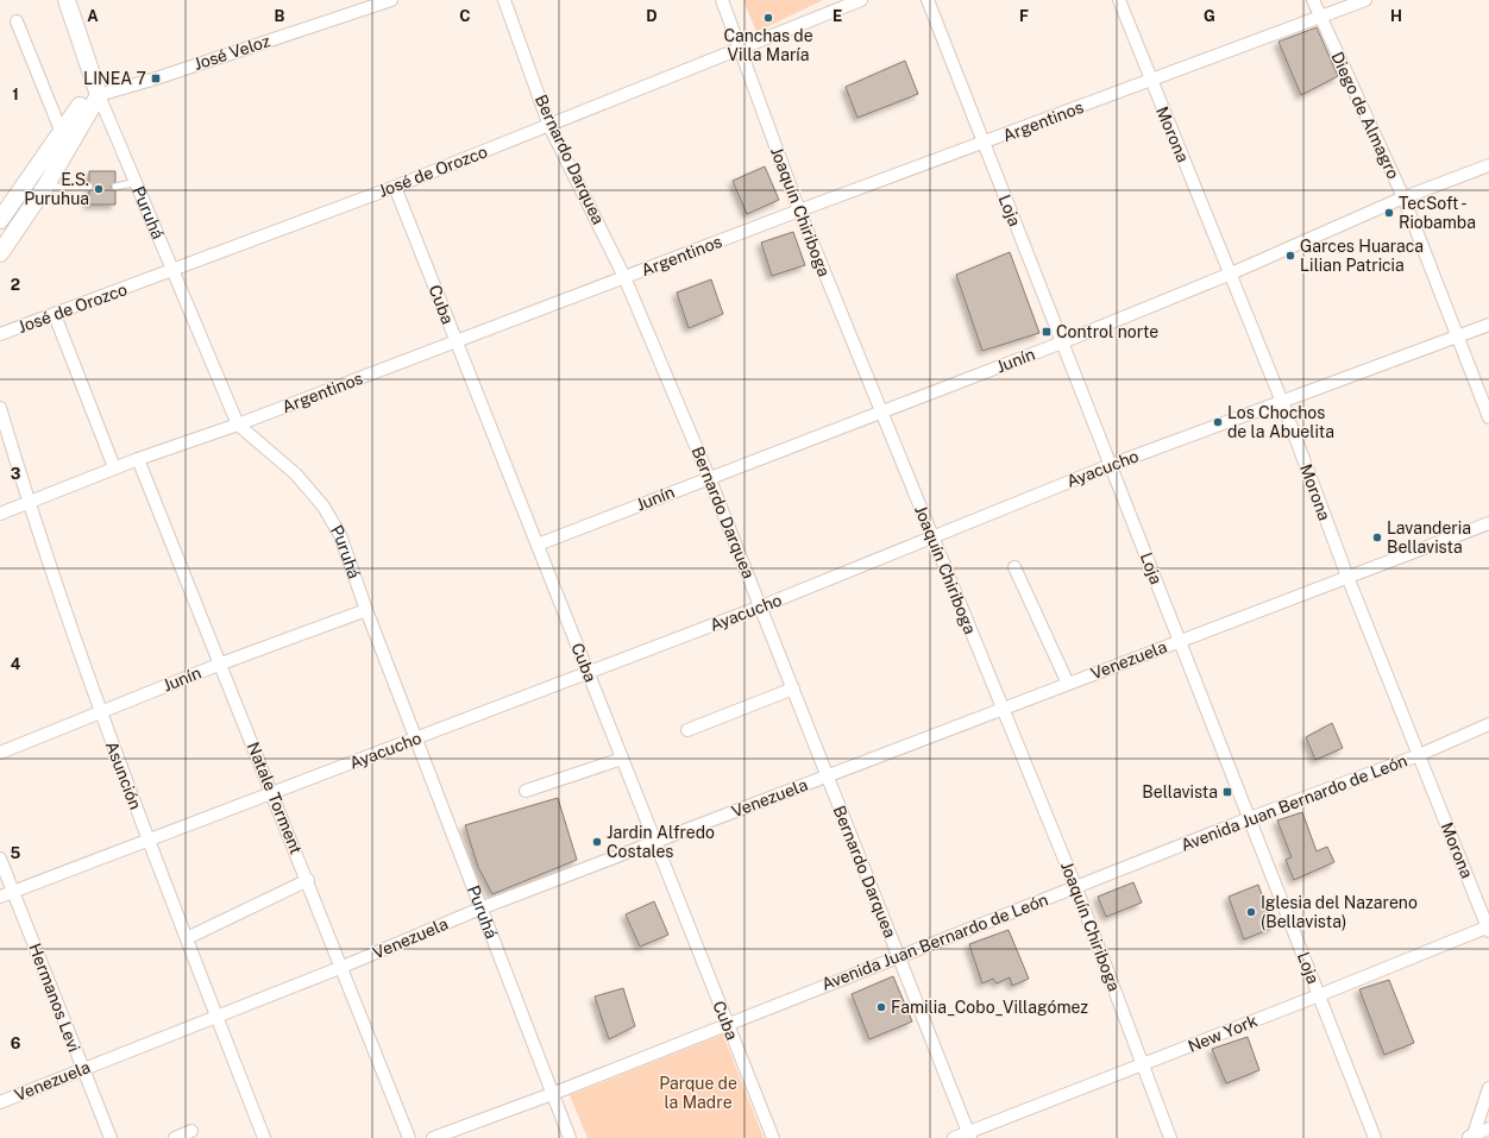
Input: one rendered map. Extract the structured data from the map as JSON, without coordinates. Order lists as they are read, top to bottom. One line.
{"streets":{"street":["José Veloz","Diego de Almagro","Argentinos","Morona","Bernardo Darquea","José de Orozco","Loja","Puruhá","Joaquín Chiriboga","Cuba","Junín","Ayacucho","Venezuela","Asunción","Natale Torment","Avenida Juan Bernardo de León","Hermanos Levi","New York"]},"crossings":[["José Veloz","Puruhá"],["Diego de Almagro","Argentinos"],["Diego de Almagro","Junín"],["Diego de Almagro","Ayacucho"],["Argentinos","Morona"],["Argentinos","Bernardo Darquea"],["Argentinos","Loja"],["Argentinos","Puruhá"],["Argentinos","Joaquín Chiriboga"],["Argentinos","Cuba"],["Argentinos","Asunción"],["Argentinos","Natale Torment"],["Morona","Junín"],["Morona","Ayacucho"],["Morona","Venezuela"],["Morona","Avenida Juan Bernardo de León"],["Morona","New York"],["Bernardo Darquea","José de Orozco"],["Bernardo Darquea","Junín"],["Bernardo Darquea","Ayacucho"],["Bernardo Darquea","Venezuela"],["Bernardo Darquea","Avenida Juan Bernardo de León"],["Bernardo Darquea","New York"],["José de Orozco","Puruhá"],["José de Orozco","Joaquín Chiriboga"],["José de Orozco","Cuba"],["Loja","Junín"],["Loja","Ayacucho"],["Loja","Venezuela"],["Loja","Avenida Juan Bernardo de León"],["Loja","New York"],["Puruhá","Junín"],["Puruhá","Ayacucho"],["Puruhá","Venezuela"],["Puruhá","Avenida Juan Bernardo de León"],["Joaquín Chiriboga","Junín"],["Joaquín Chiriboga","Ayacucho"],["Joaquín Chiriboga","Venezuela"],["Joaquín Chiriboga","Avenida Juan Bernardo de León"],["Joaquín Chiriboga","New York"],["Cuba","Junín"],["Cuba","Ayacucho"],["Cuba","Venezuela"],["Cuba","Avenida Juan Bernardo de León"],["Junín","Asunción"],["Junín","Natale Torment"],["Ayacucho","Asunción"],["Ayacucho","Natale Torment"],["Ayacucho","Hermanos Levi"],["Venezuela","Asunción"],["Venezuela","Natale Torment"],["Venezuela","Hermanos Levi"]],"parks":["Parque de la Madre"],"places":{"other":["Canchas de Villa María","E.S. Puruhua","TecSoft - Riobamba","Garces Huaraca Lilian Patricia","Los Chochos de la Abuelita","Lavanderia Bellavista","Jardin Alfredo Costales","Iglesia del Nazareno (Bellavista)","Familia_Cobo_Villagómez"],"transit":["LINEA 7","Control norte","Bellavista"]},"grid":{"columns":["A","B","C","D","E","F","G","H"],"rows":["1","2","3","4","5","6"]}}
